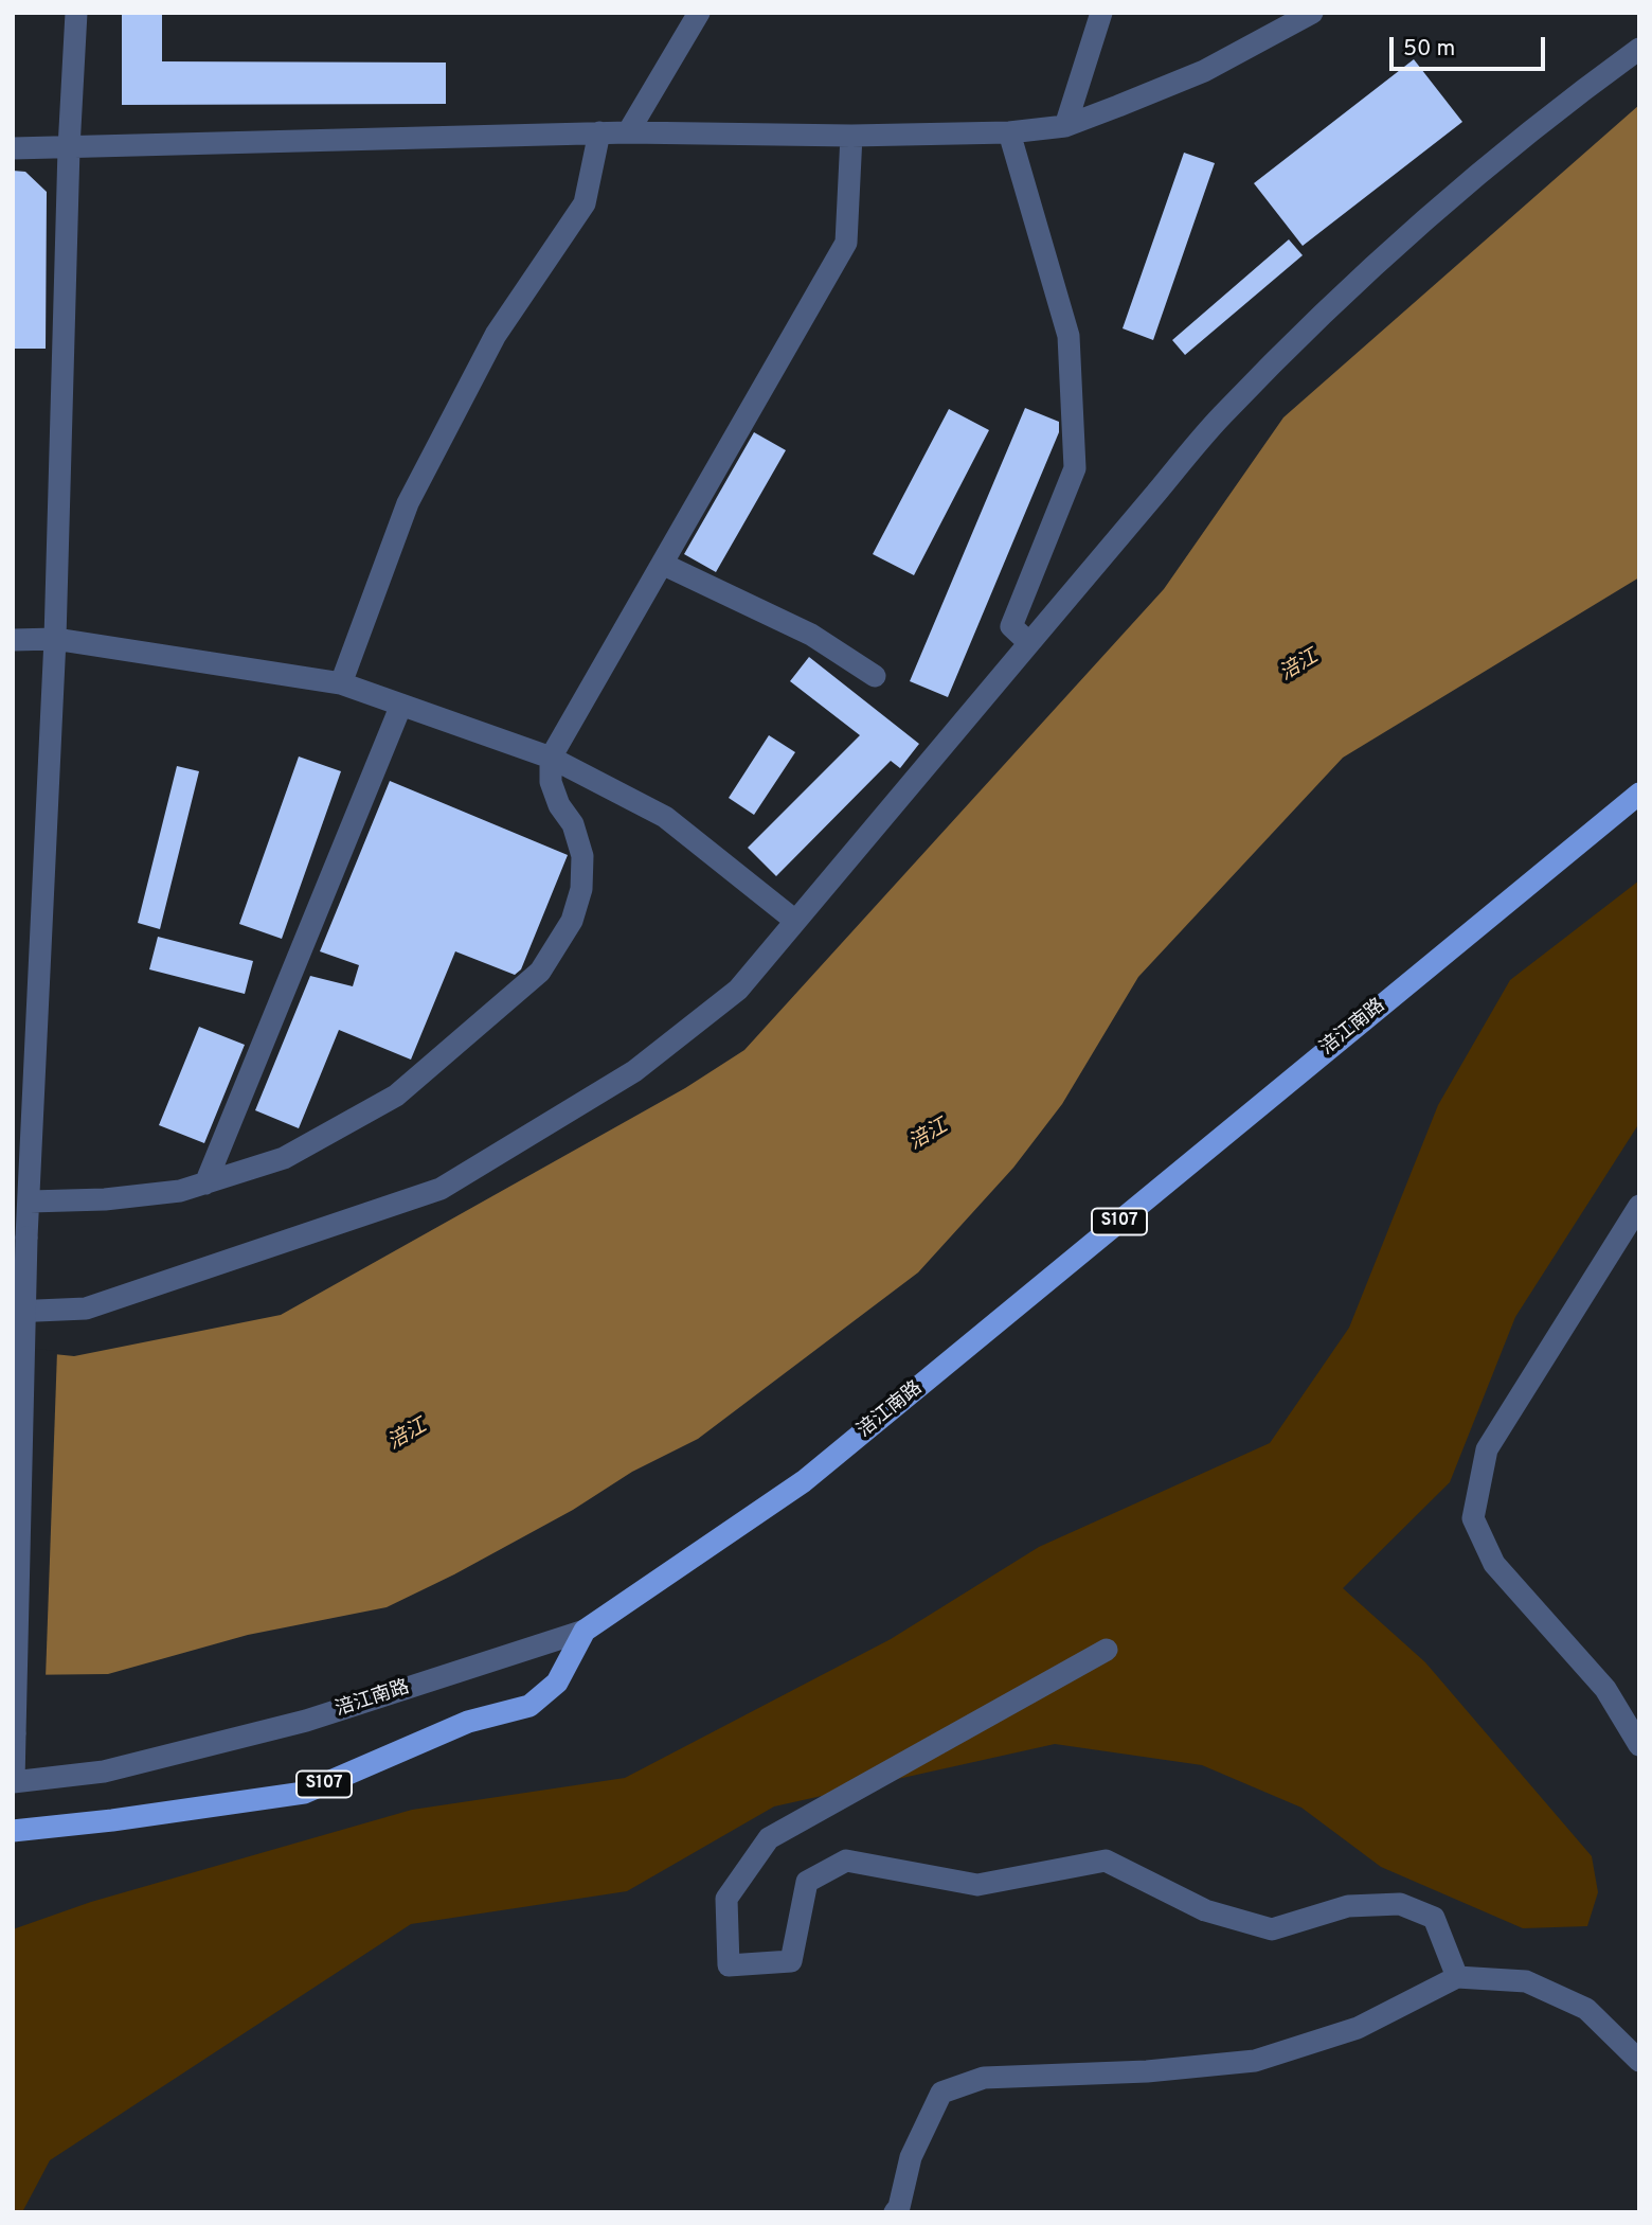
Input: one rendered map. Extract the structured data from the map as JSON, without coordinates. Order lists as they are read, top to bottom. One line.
{"streets":{"main road":["涪江南路","S107"]},"crossings":[["涪江南路","S107"]],"water":["涪江"],"scale_bar":"50 m"}
